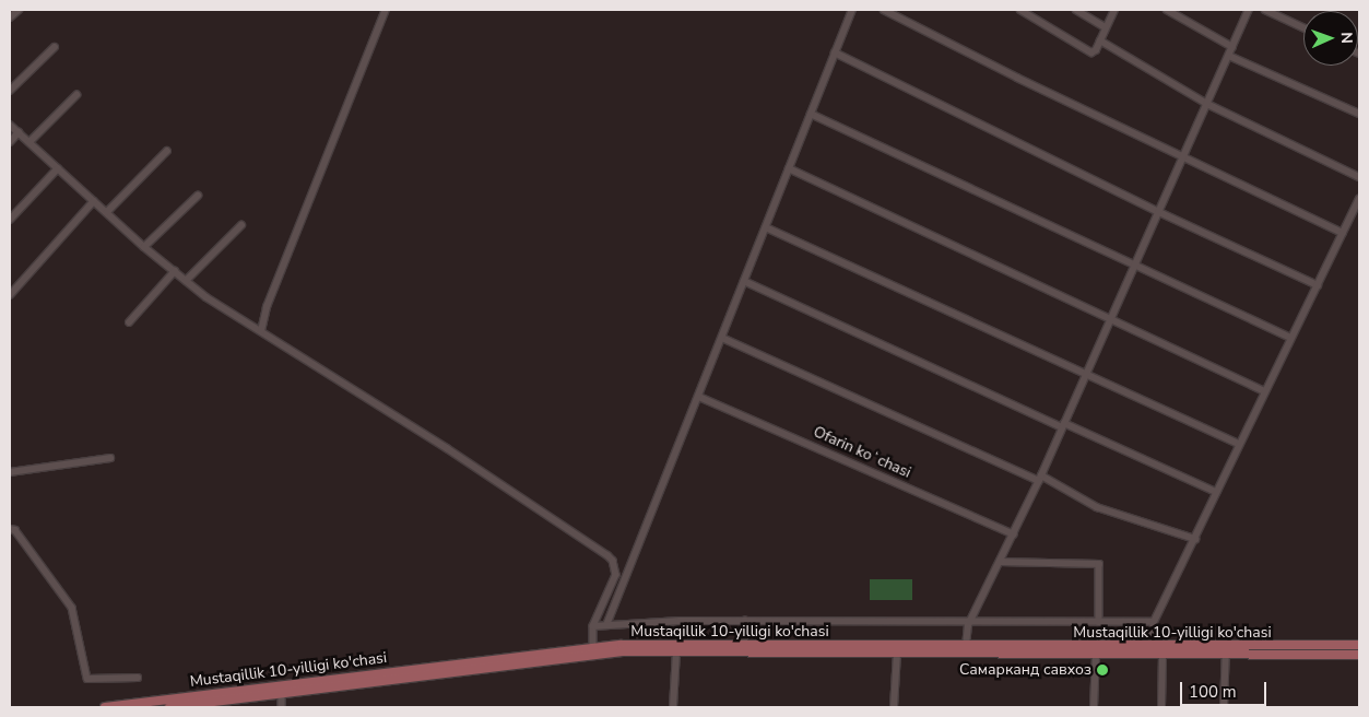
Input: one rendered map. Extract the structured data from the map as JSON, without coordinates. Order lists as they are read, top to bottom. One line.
{"streets":{"main road":["Mustaqillik 10-yilligi ko'chasi"],"street":["Ofarin koʻchasi"]},"places":["Самарканд савхоз"],"scale_bar":"100 m","north":"right"}
